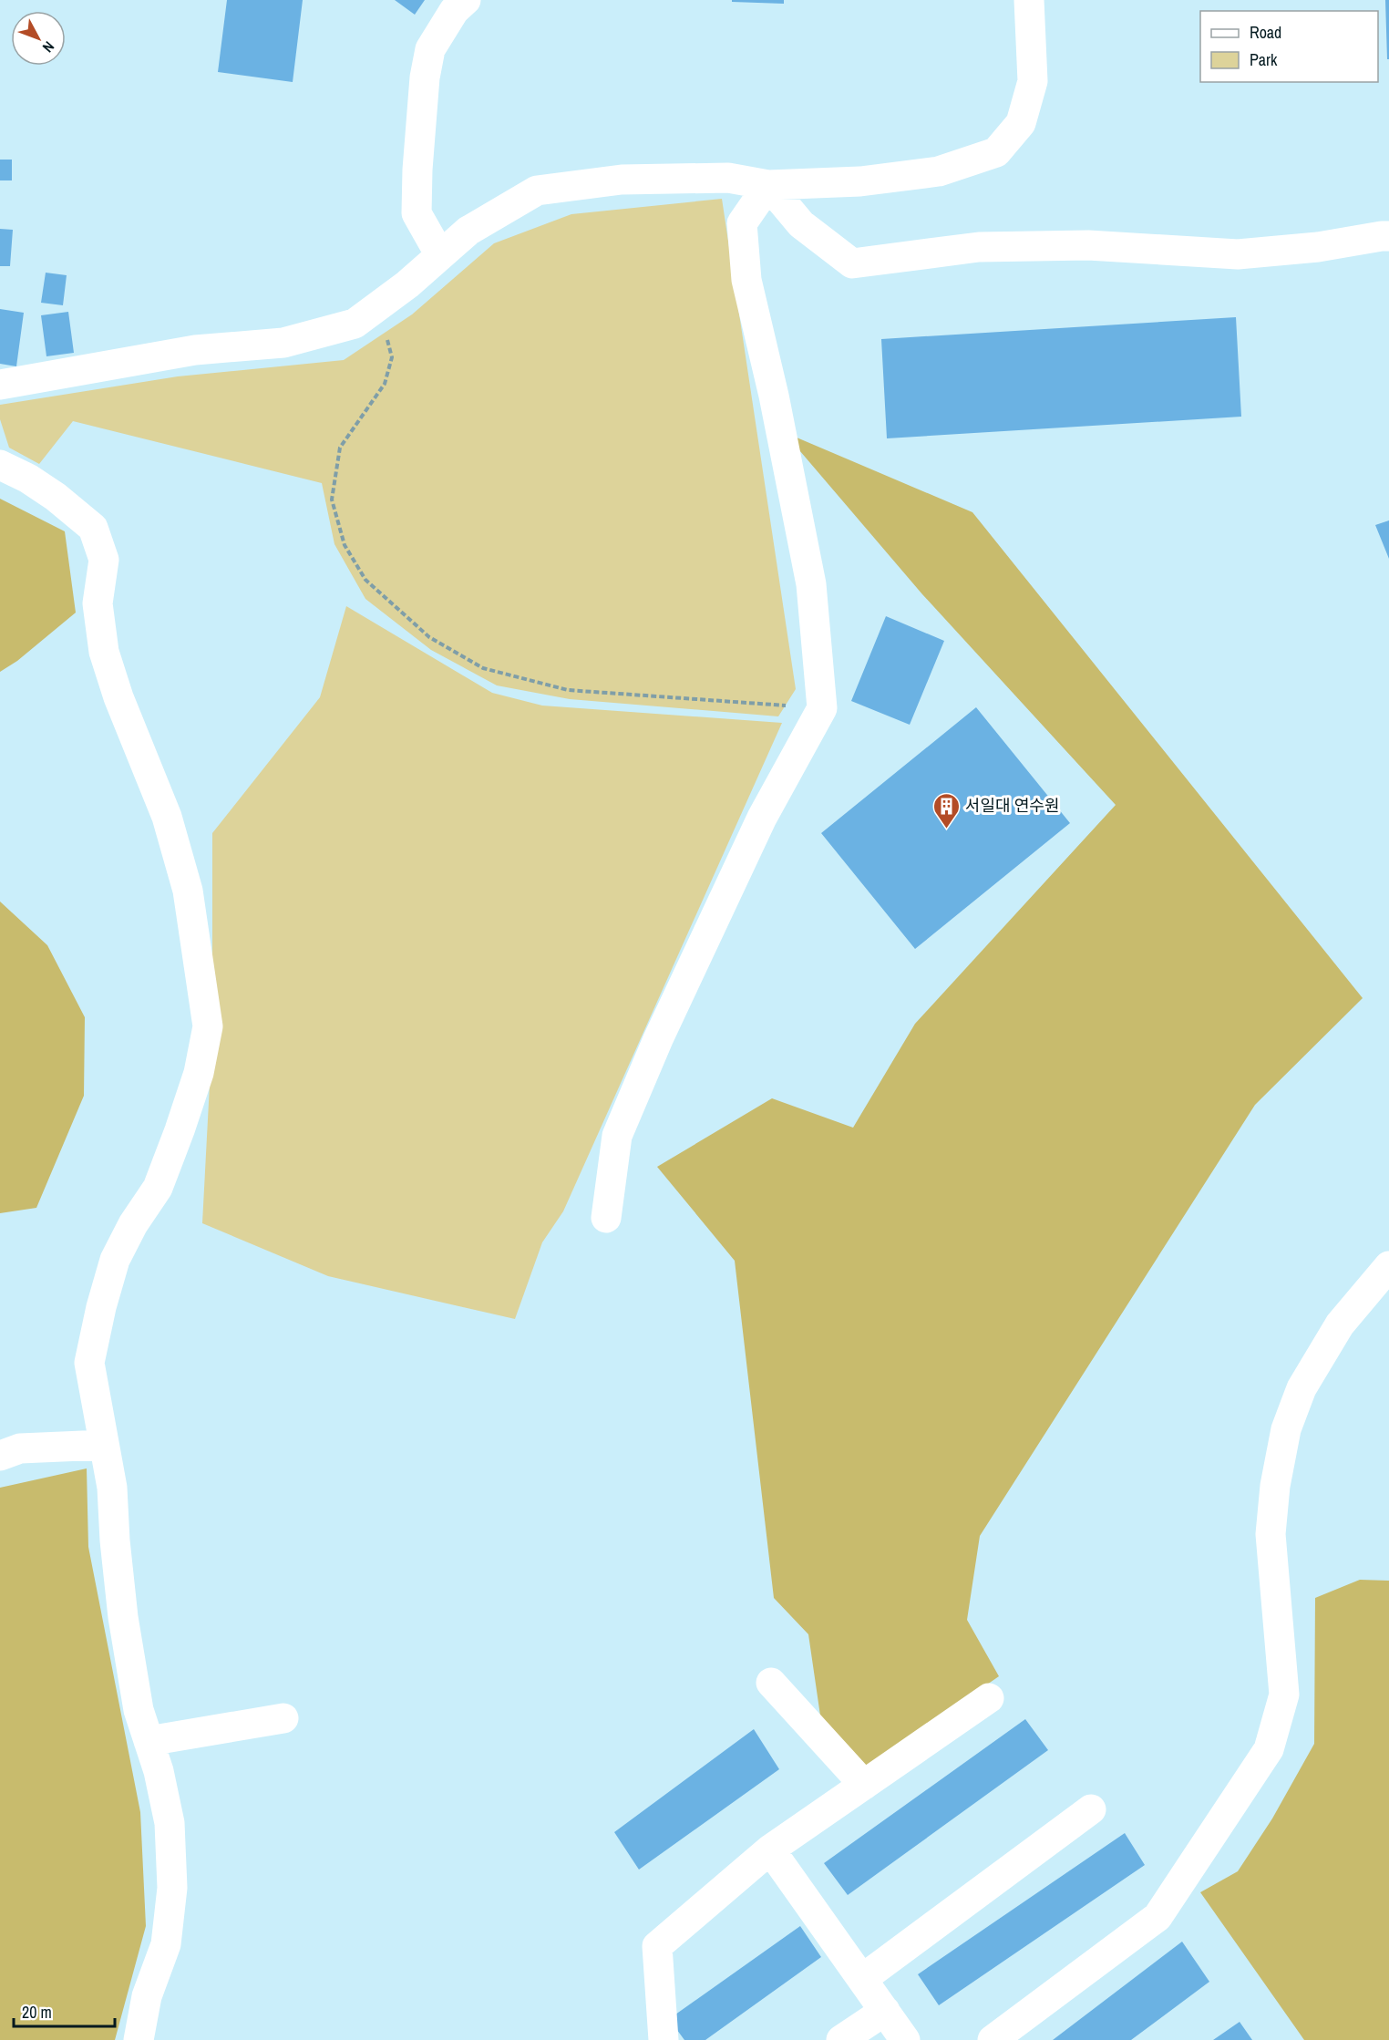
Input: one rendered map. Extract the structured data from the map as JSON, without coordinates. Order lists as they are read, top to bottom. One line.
{"places":{"building":["서일대 연수원"]},"legend":["Road","Park"],"scale_bar":"20 m","north":"bottom right"}
